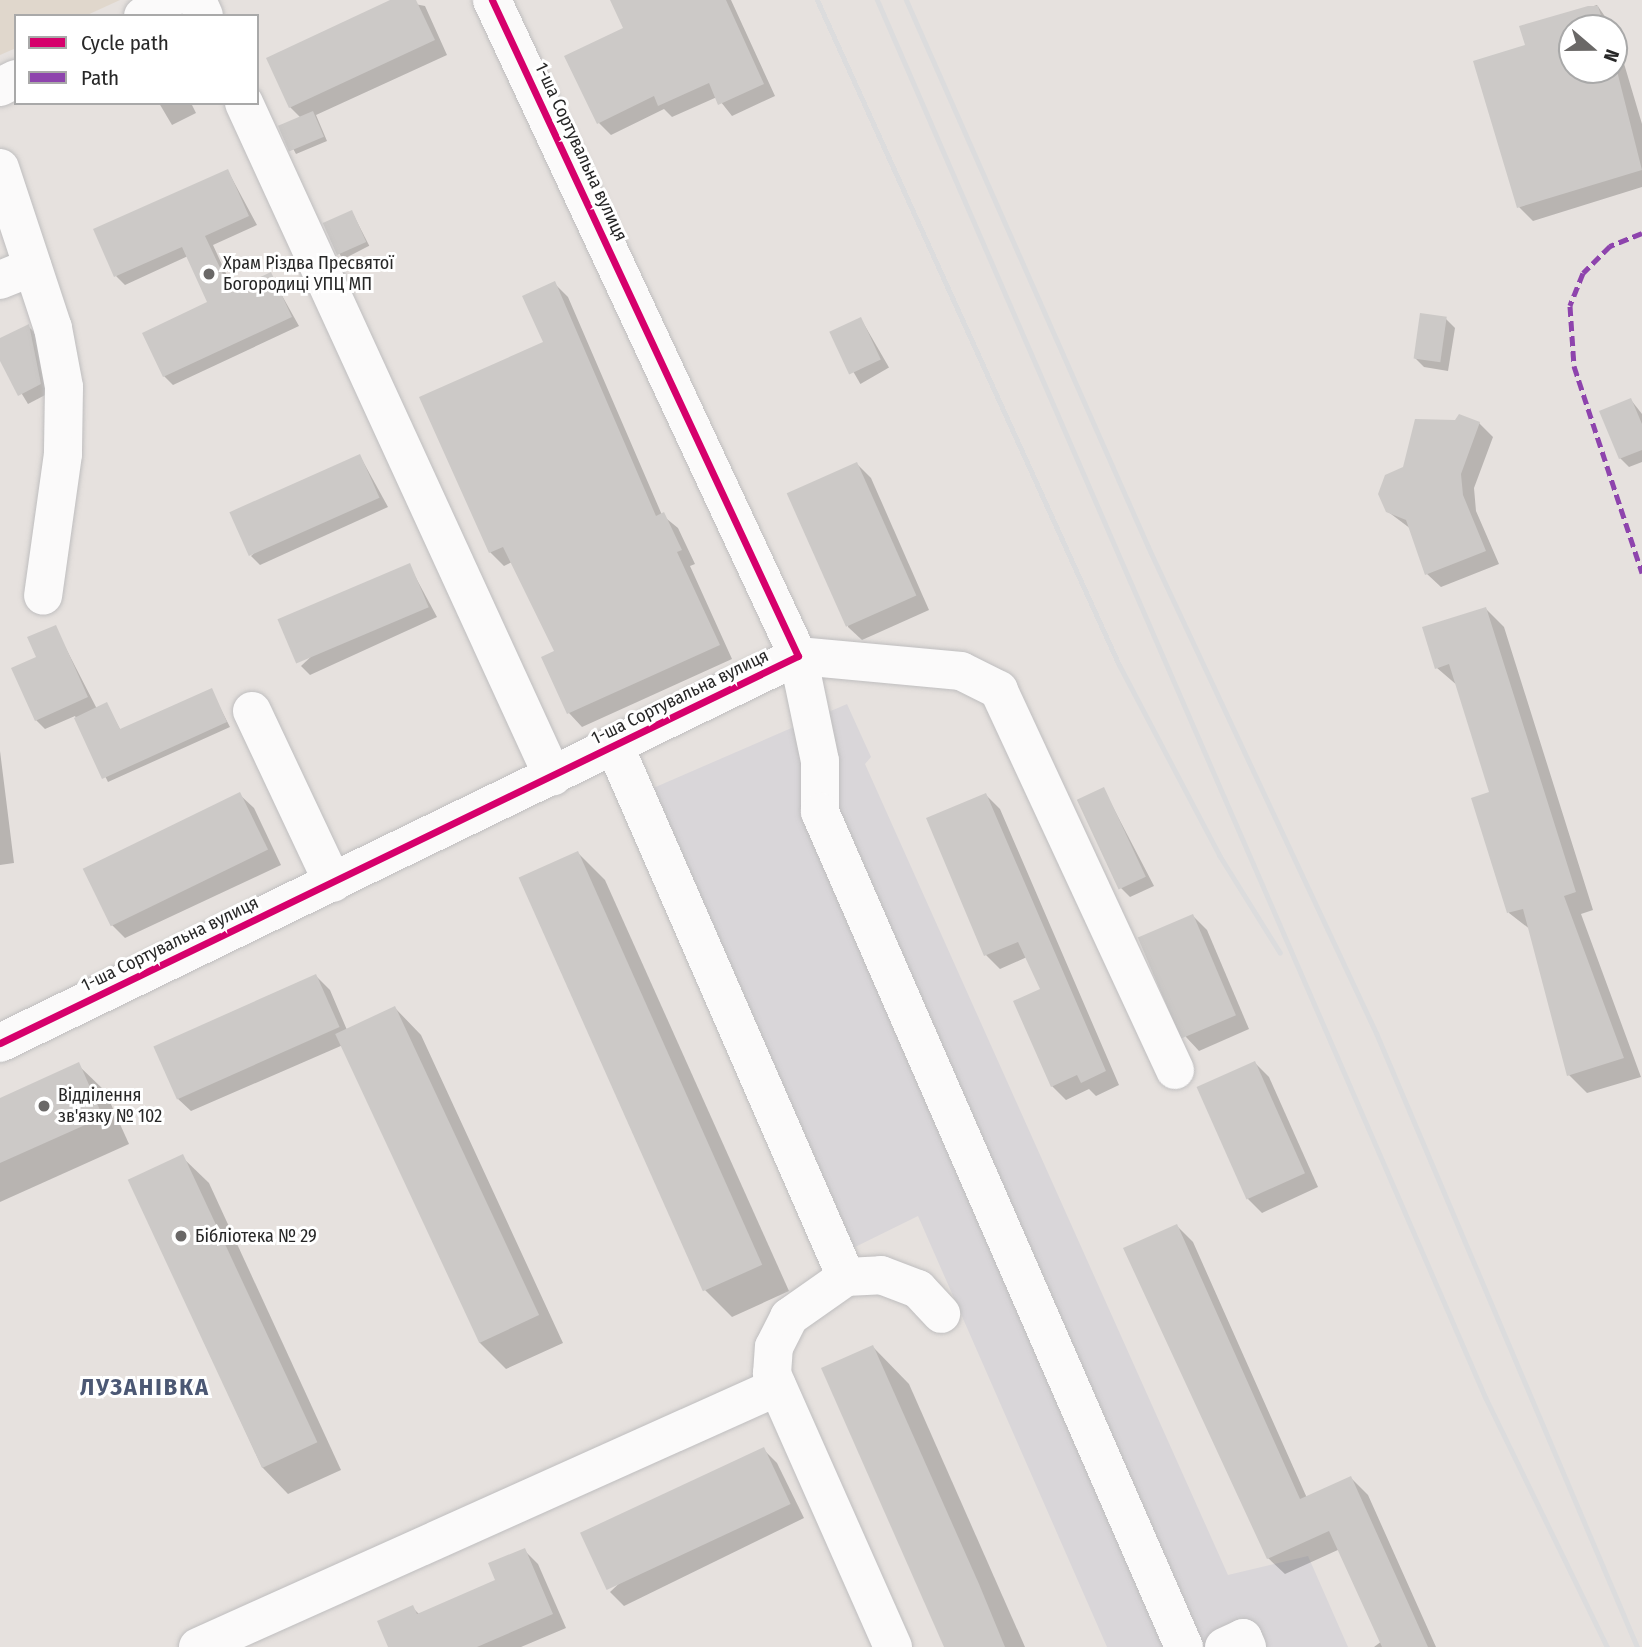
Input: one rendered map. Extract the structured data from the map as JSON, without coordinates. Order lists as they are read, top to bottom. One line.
{"streets":{"street":["1-ша Сортувальна вулиця"]},"districts":["ЛУЗАНІВКА"],"places":["Храм Різдва Пресвятої Богородиці УПЦ МП","Відділення зв'язку № 102","Бібліотека № 29"],"legend":["Cycle path","Path"],"north":"right"}
